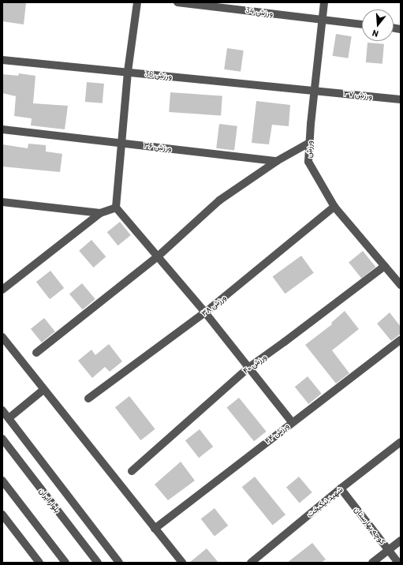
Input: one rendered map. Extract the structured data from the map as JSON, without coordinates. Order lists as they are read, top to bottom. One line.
{"streets":{"street":["ورزش 34","ورزش 36","ورزش ۳۷","ورزش ۳۶","ورزش","ورزش ۳۸","ورزش ۴۰","ورزش ۴۴","بلوار ایران","شهید نیکبخت","کوچه بهارستان"]},"crossings":[["ورزش 34","ورزش"],["ورزش 36","ورزش ۳۷"],["ورزش 36","ورزش"],["ورزش ۳۷","ورزش"],["ورزش","ورزش ۳۸"],["ورزش","ورزش ۴۰"],["شهید نیکبخت","کوچه بهارستان"]],"north":"bottom"}
